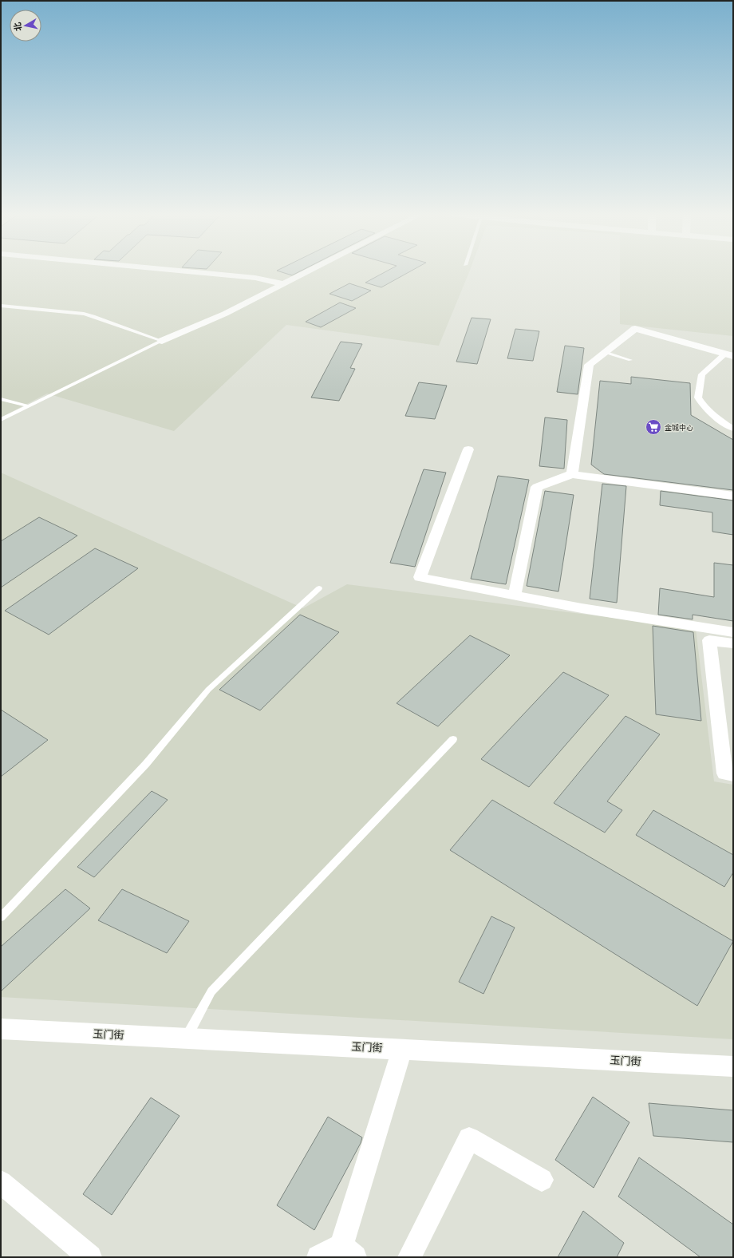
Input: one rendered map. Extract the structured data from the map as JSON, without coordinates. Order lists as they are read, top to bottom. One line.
{"streets":{"street":["玉门街"]},"places":{"supermarket":["金城中心"]},"north":"left"}
